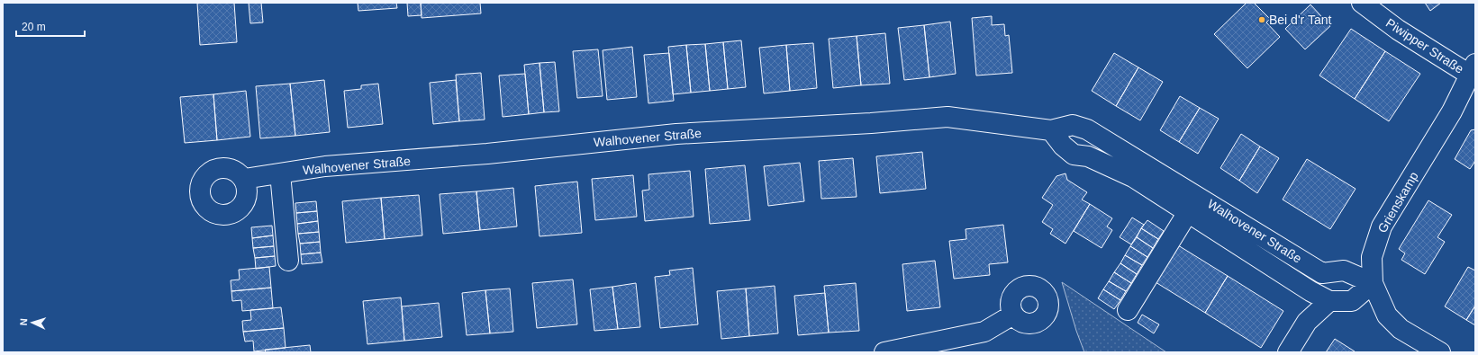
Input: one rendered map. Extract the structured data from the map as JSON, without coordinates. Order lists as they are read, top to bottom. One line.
{"streets":{"street":["Piwipper Straße","Walhovener Straße","Grienskamp"]},"crossings":[["Piwipper Straße","Grienskamp"]],"places":["Bei d'r Tant"],"scale_bar":"20 m","north":"left"}
